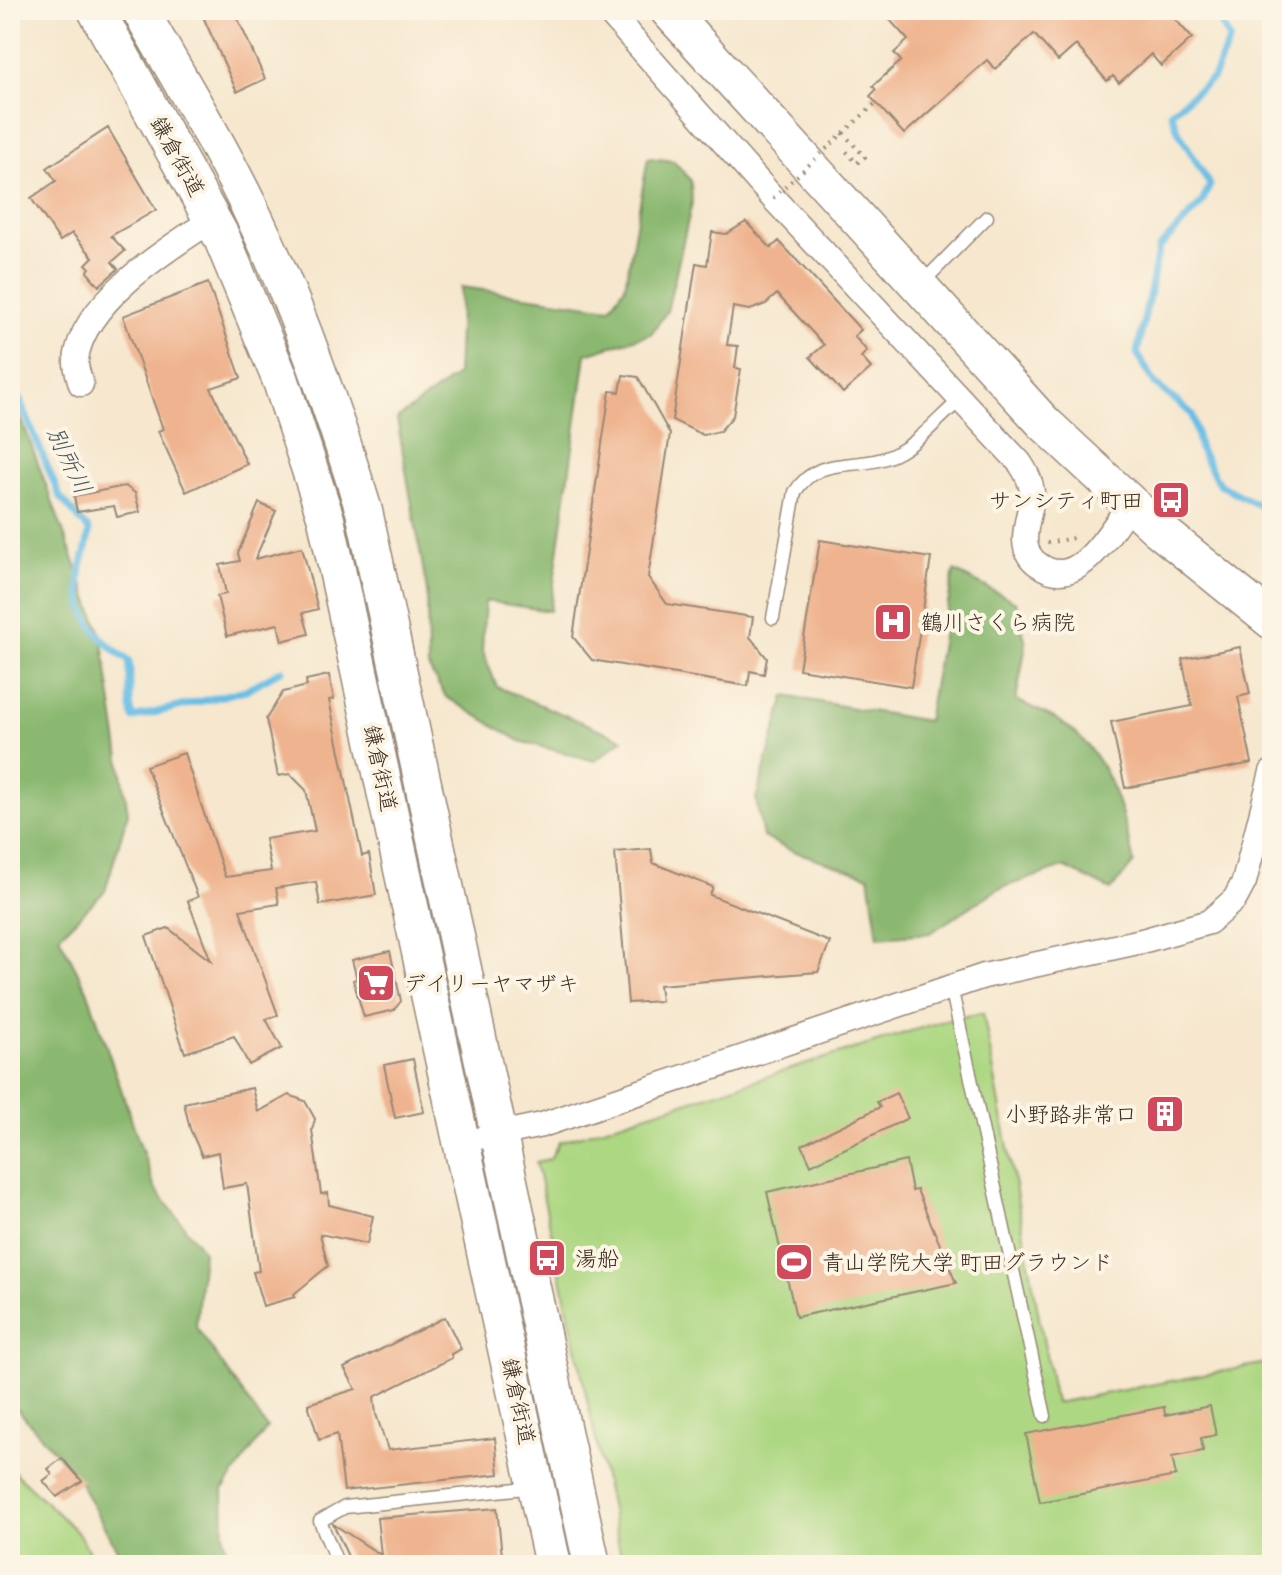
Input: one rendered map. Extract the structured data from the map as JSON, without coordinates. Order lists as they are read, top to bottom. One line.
{"streets":{"main road":["鎌倉街道"]},"water":["別所川"],"places":{"bus stop":["サンシティ町田","湯船"],"hospital":["鶴川さくら病院"],"supermarket":["デイリーヤマザキ"],"building":["小野路非常口"],"sports":["青山学院大学 町田グラウンド"]}}
